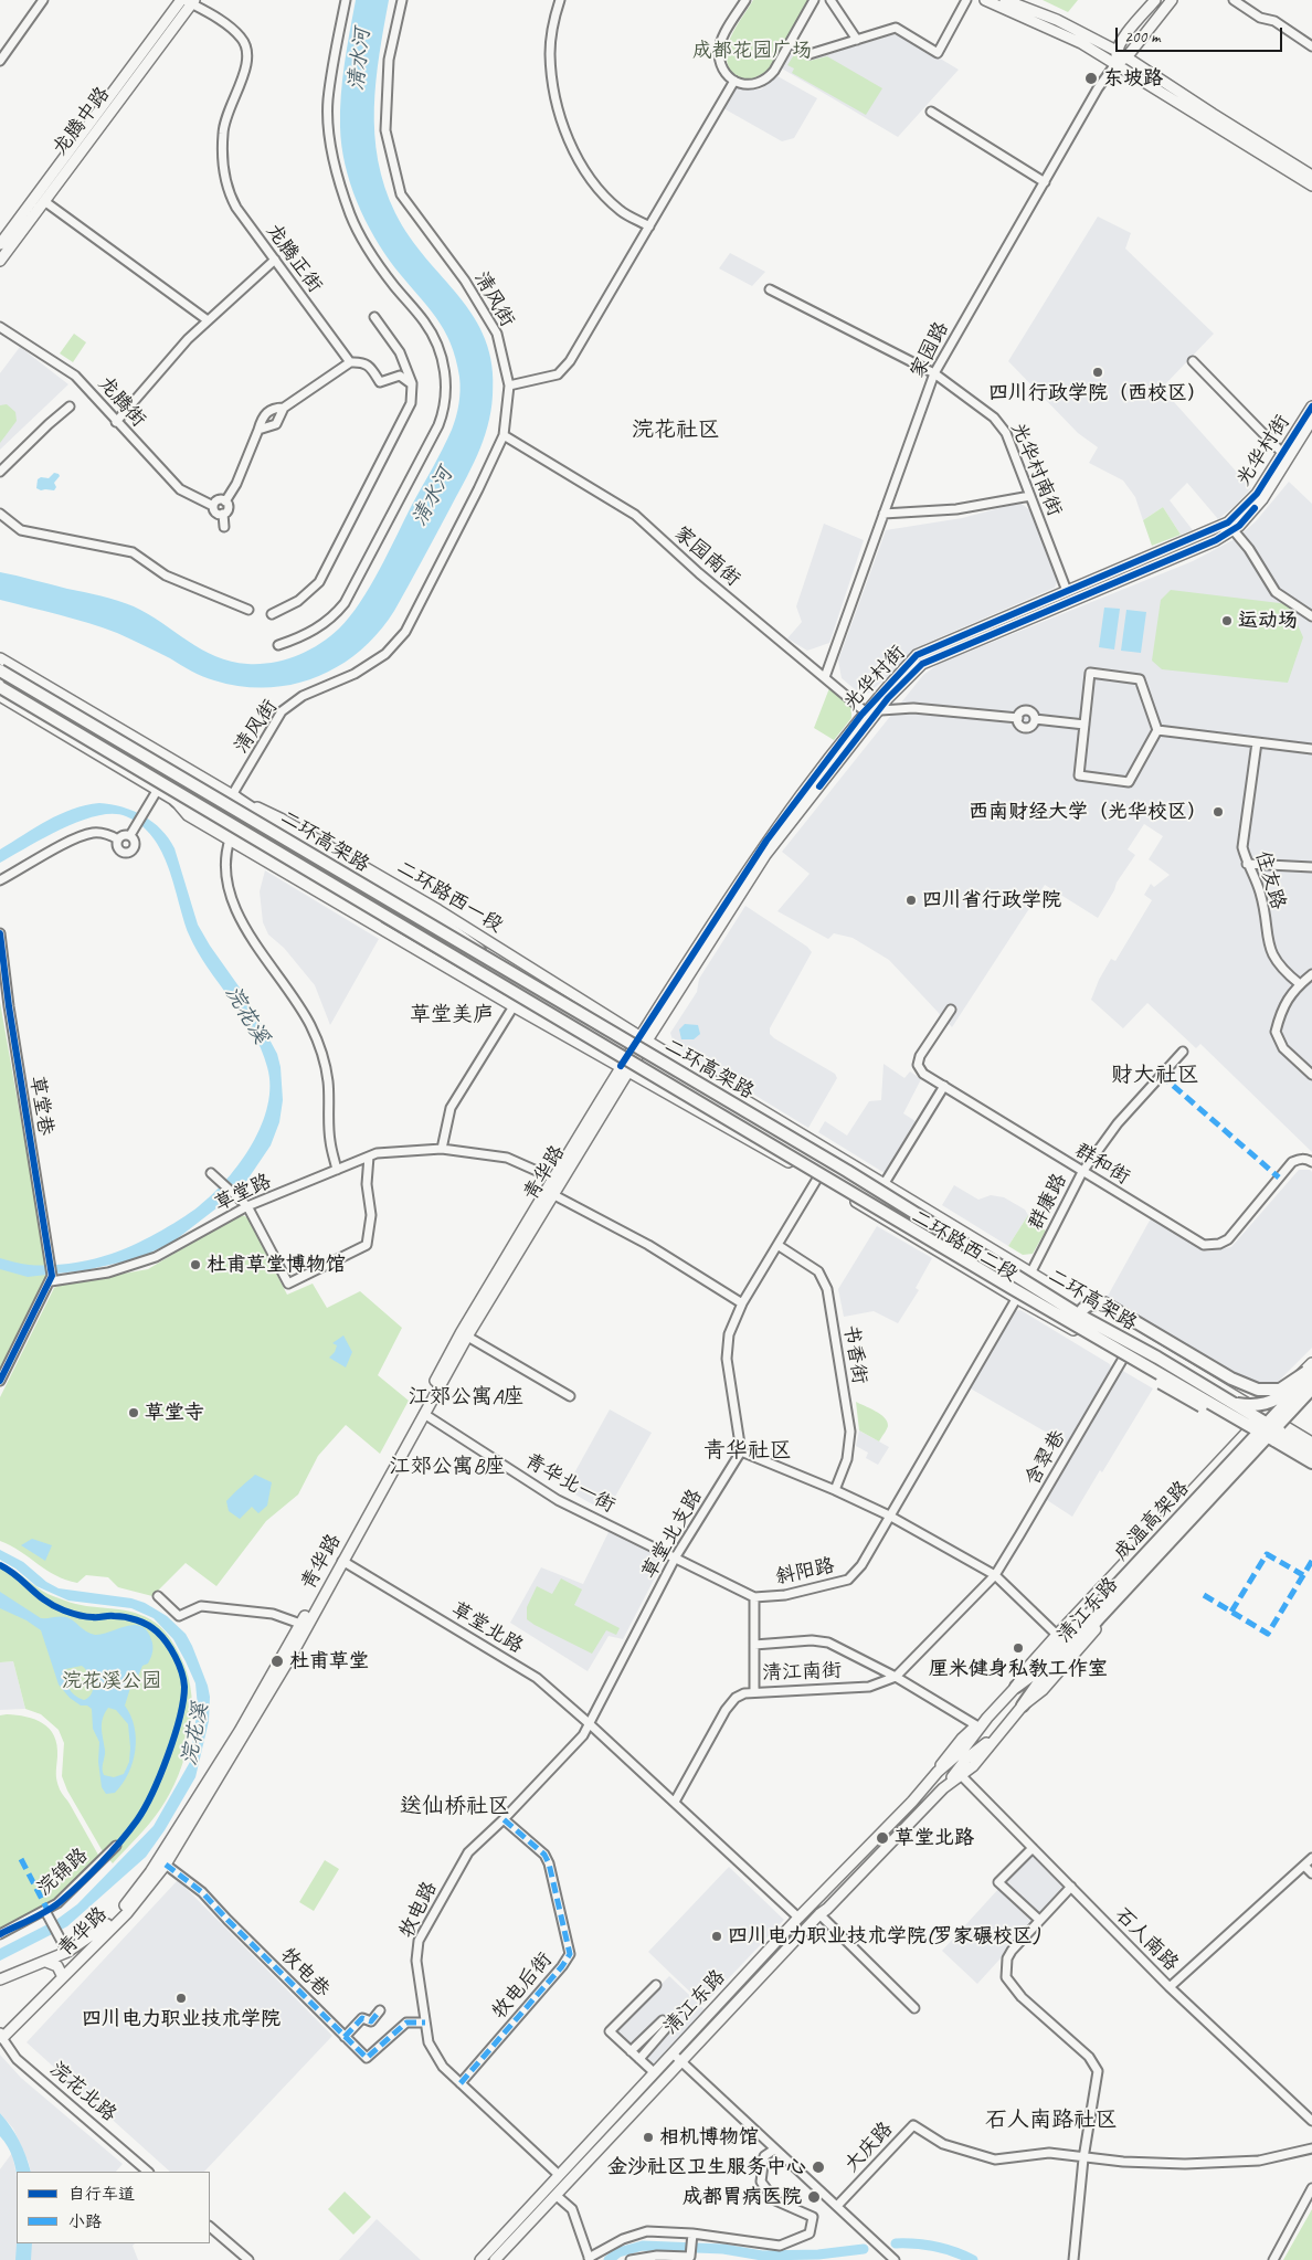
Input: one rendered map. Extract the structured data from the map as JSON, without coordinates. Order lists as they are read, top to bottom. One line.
{"streets":{"highway":["二环高架路","成温高架路"],"main road":["龙腾中路","光华村街","二环路西一段","青华路","二环路西二段","清江东路"],"street":["龙腾正街","清风街","家园路","龙腾街","光华村南街","家园南街","住友路","草堂巷","群和街","草堂路","群康路","书香街","含翠巷","青华北一街","草堂北支路","斜阳路","草堂北路","清江南街","浣锦路","牧电路","石人南路","牧电巷","牧电后街","浣花北路","大庆路"]},"crossings":[["龙腾中路","龙腾正街"],["清风街","家园南街"],["清风街","二环路西一段"],["家园路","光华村南街"],["家园路","家园南街"],["光华村街","光华村南街"],["光华村街","家园南街"],["光华村街","二环路西一段"],["光华村街","青华路"],["光华村街","二环路西二段"],["二环高架路","二环路西二段"],["二环高架路","清江东路"],["二环路西一段","二环路西二段"],["草堂巷","草堂路"],["群和街","群康路"],["青华路","草堂路"],["青华路","二环路西二段"],["青华路","青华北一街"],["青华路","草堂北路"],["青华路","牧电巷"],["青华路","浣花北路"],["群康路","二环路西二段"],["群康路","斜阳路"],["二环路西二段","含翠巷"],["二环路西二段","斜阳路"],["二环路西二段","清江东路"],["含翠巷","清江南街"],["青华北一街","草堂北支路"],["青华北一街","斜阳路"],["成温高架路","清江东路"],["草堂北支路","斜阳路"],["草堂北支路","草堂北路"],["草堂北支路","牧电路"],["清江东路","草堂北路"],["清江东路","牧电路"],["清江东路","石人南路"],["草堂北路","清江南街"],["草堂北路","牧电路"],["牧电路","牧电巷"],["牧电路","牧电后街"]],"districts":["浣花社区","草堂美庐","财大社区","江郊公寓A座","青华社区","江郊公寓B座","送仙桥社区","石人南路社区"],"water":["清水河","浣花溪"],"parks":["成都花园广场","浣花溪公园"],"places":["东坡路","四川行政学院（西校区）","运动场","西南财经大学（光华校区）","四川省行政学院","杜甫草堂博物馆","草堂寺","厘米健身私教工作室","杜甫草堂","草堂北路","四川电力职业技术学院(罗家碾校区)","四川电力职业技术学院","相机博物馆","金沙社区卫生服务中心","成都胃病医院"],"legend":["自行车道","小路"],"scale_bar":"200 m"}
